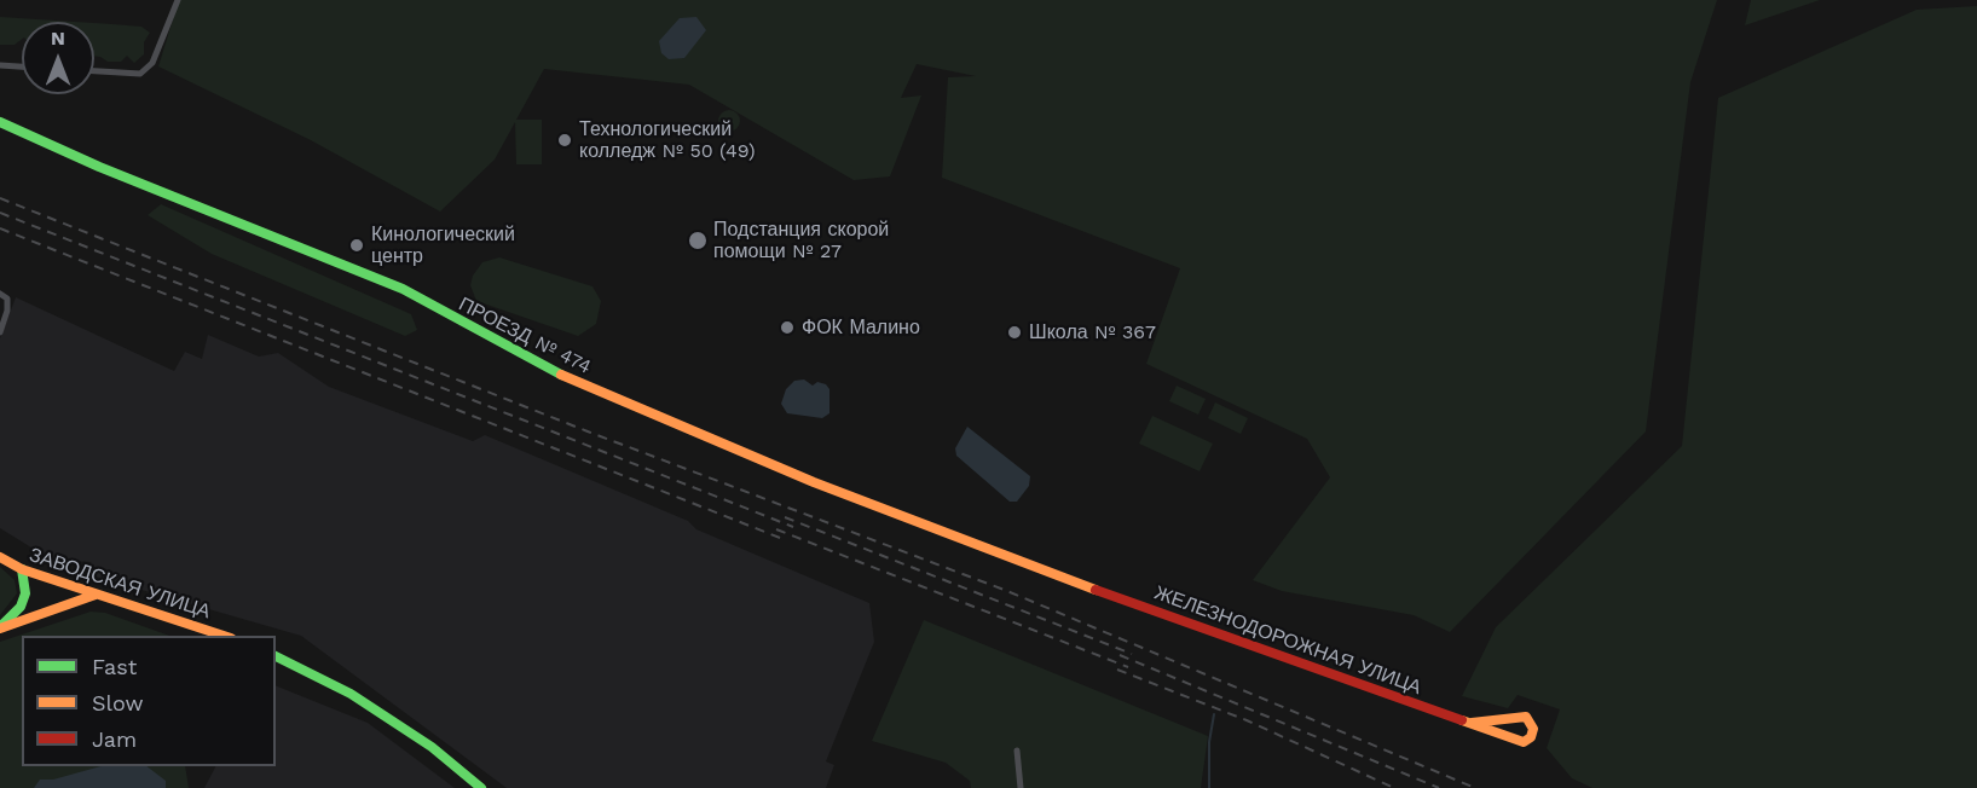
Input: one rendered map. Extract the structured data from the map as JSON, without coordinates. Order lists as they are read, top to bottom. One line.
{"streets":{"street":["ПРОЕЗД № 474","ЗАВОДСКАЯ УЛИЦА","ЖЕЛЕЗНОДОРОЖНАЯ УЛИЦА"]},"crossings":[["ПРОЕЗД № 474","ЖЕЛЕЗНОДОРОЖНАЯ УЛИЦА"]],"places":["Технологический колледж № 50 (49)","Подстанция скорой помощи № 27","Кинологический центр","ФОК Малино","Школа № 367"],"legend":["Fast","Slow","Jam"],"north":"top"}
